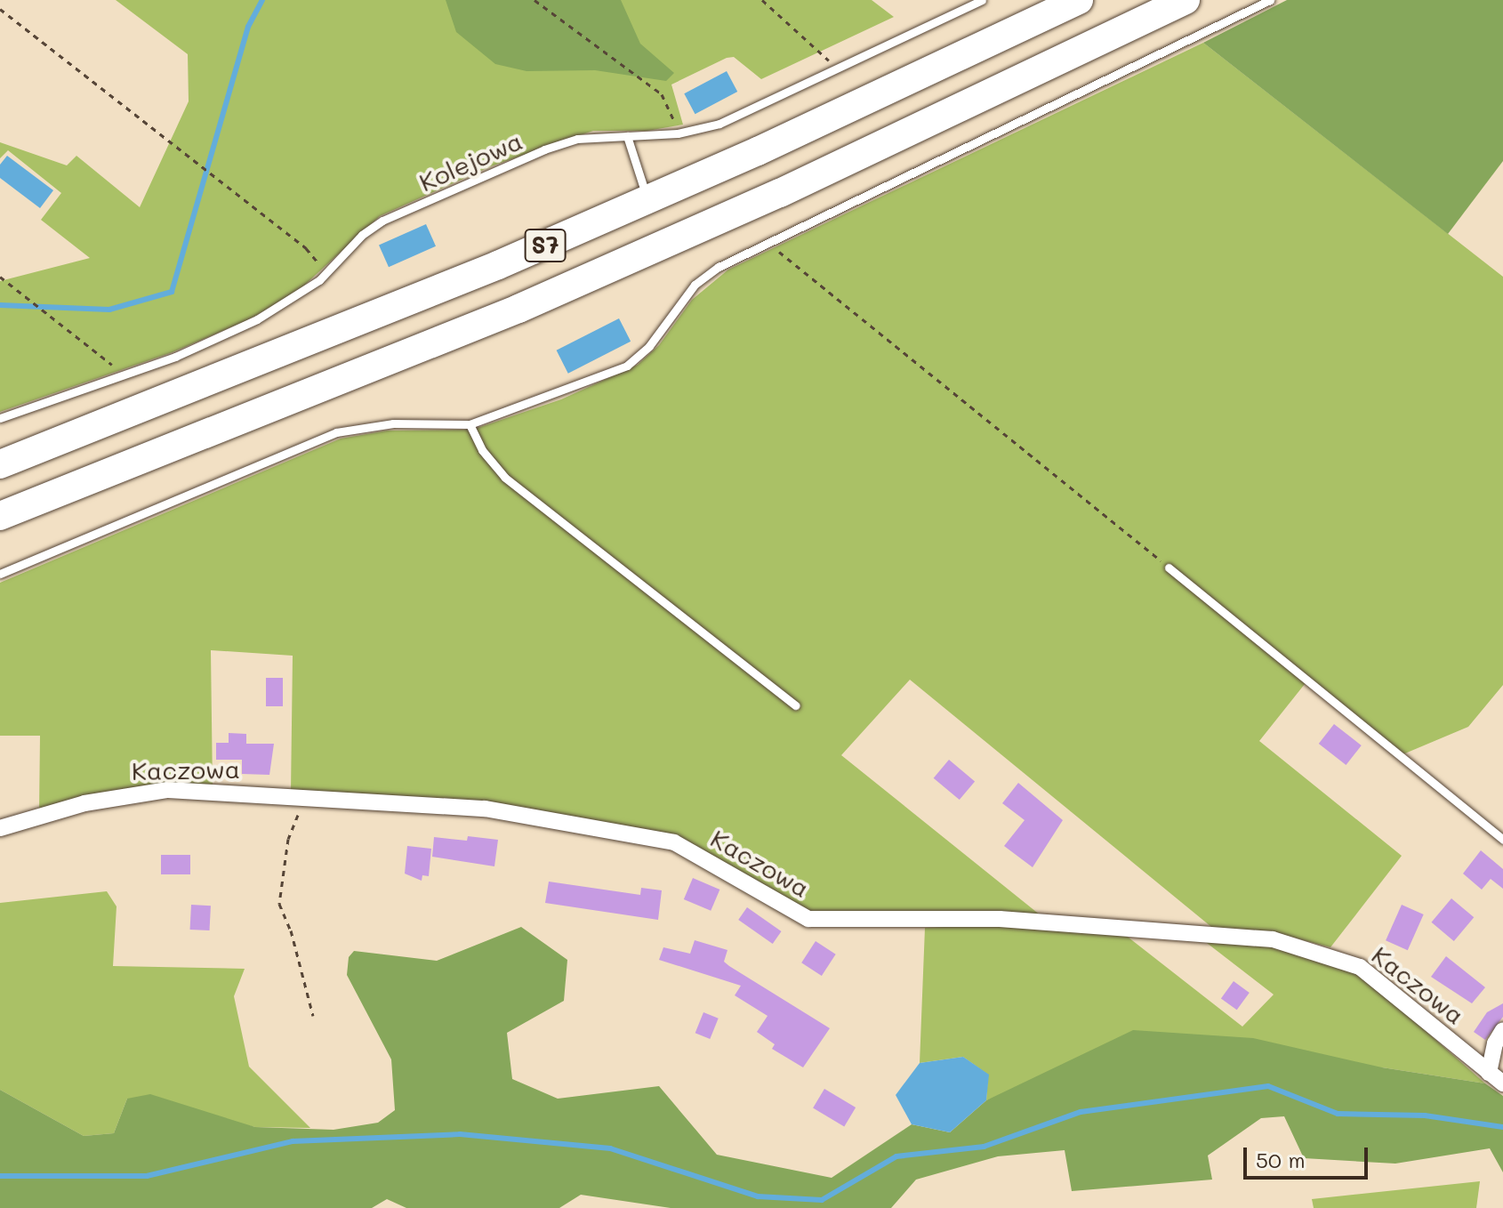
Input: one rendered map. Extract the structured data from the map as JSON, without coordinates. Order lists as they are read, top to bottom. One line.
{"streets":{"highway":["S7"],"street":["Kaczowa"],"lane":["Kolejowa"]},"scale_bar":"50 m"}
